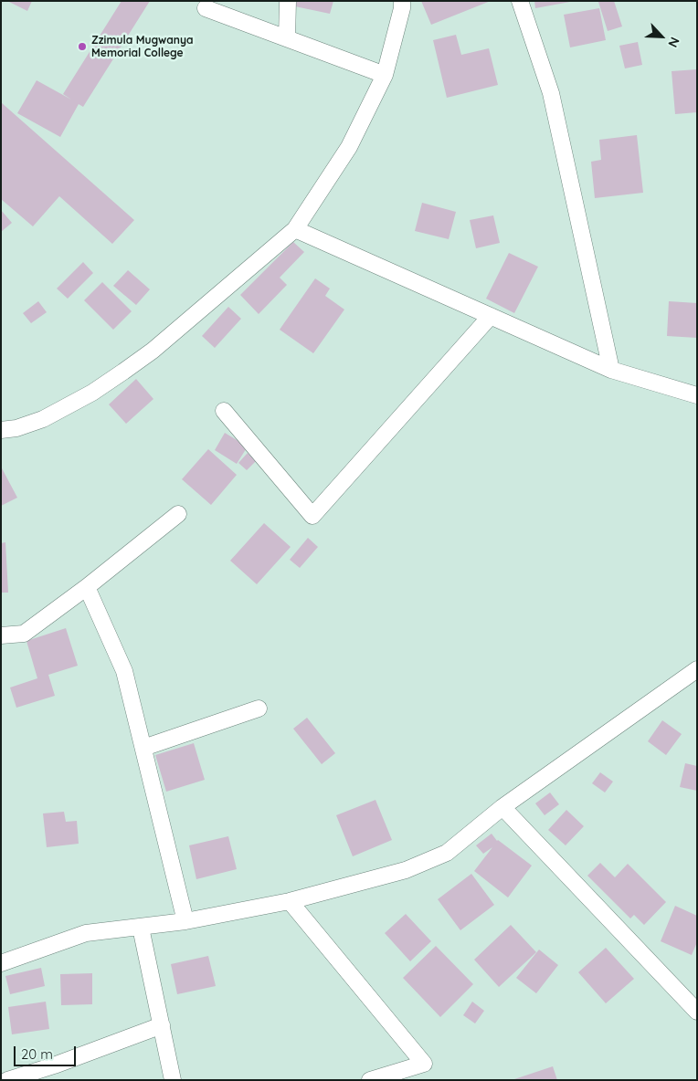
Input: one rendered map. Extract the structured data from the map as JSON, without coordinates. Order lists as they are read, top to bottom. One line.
{"places":["Zzimula Mugwanya Memorial College"],"scale_bar":"20 m","north":"bottom right"}
